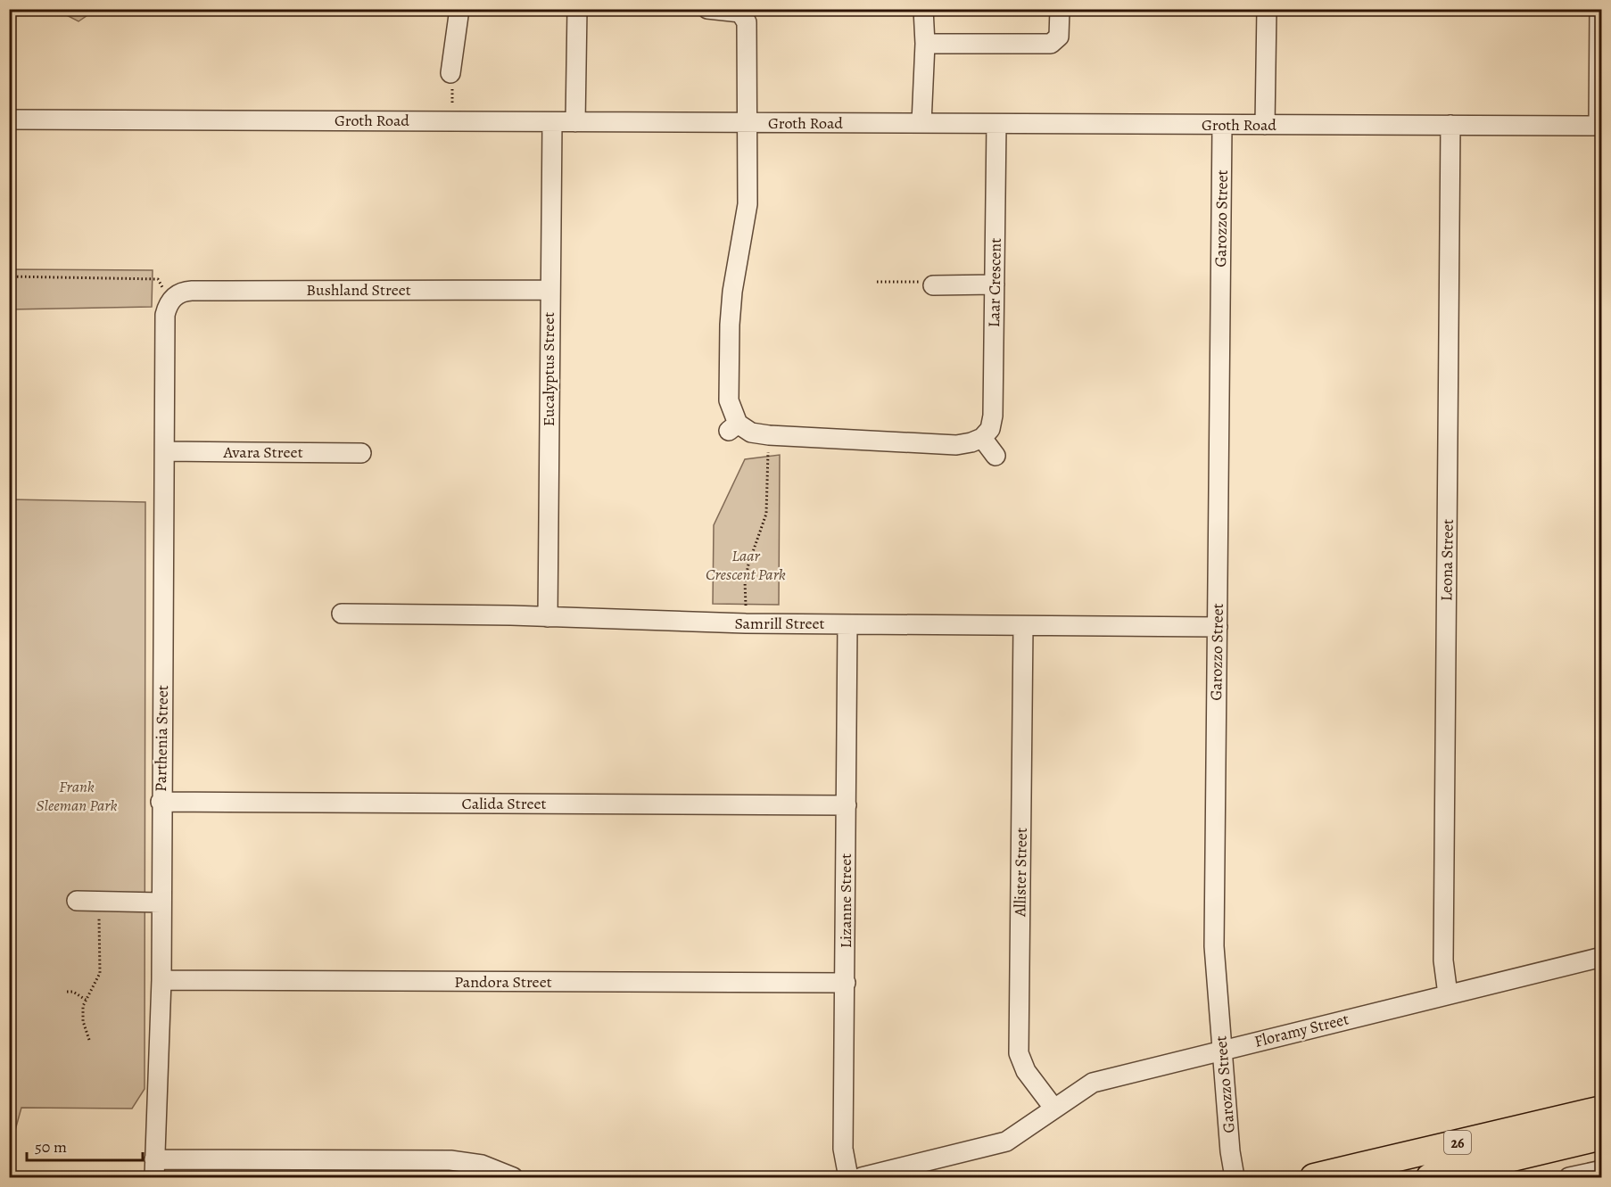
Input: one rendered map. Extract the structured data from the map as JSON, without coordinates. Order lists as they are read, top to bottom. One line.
{"streets":{"highway":["26"],"street":["Groth Road","Garozzo Street","Laar Crescent","Bushland Street","Eucalyptus Street","Avara Street","Leona Street","Samrill Street","Parthenia Street","Calida Street","Allister Street","Lizanne Street","Pandora Street","Floramy Street"]},"crossings":[["Groth Road","Garozzo Street"],["Groth Road","Laar Crescent"],["Groth Road","Eucalyptus Street"],["Groth Road","Leona Street"],["Garozzo Street","Samrill Street"],["Garozzo Street","Floramy Street"],["Bushland Street","Eucalyptus Street"],["Bushland Street","Parthenia Street"],["Eucalyptus Street","Samrill Street"],["Avara Street","Parthenia Street"],["Leona Street","Floramy Street"],["Samrill Street","Allister Street"],["Samrill Street","Lizanne Street"],["Parthenia Street","Calida Street"],["Parthenia Street","Pandora Street"],["Calida Street","Lizanne Street"],["Allister Street","Floramy Street"],["Lizanne Street","Pandora Street"]],"parks":["Laar Crescent Park","Frank Sleeman Park"],"scale_bar":"50 m"}
